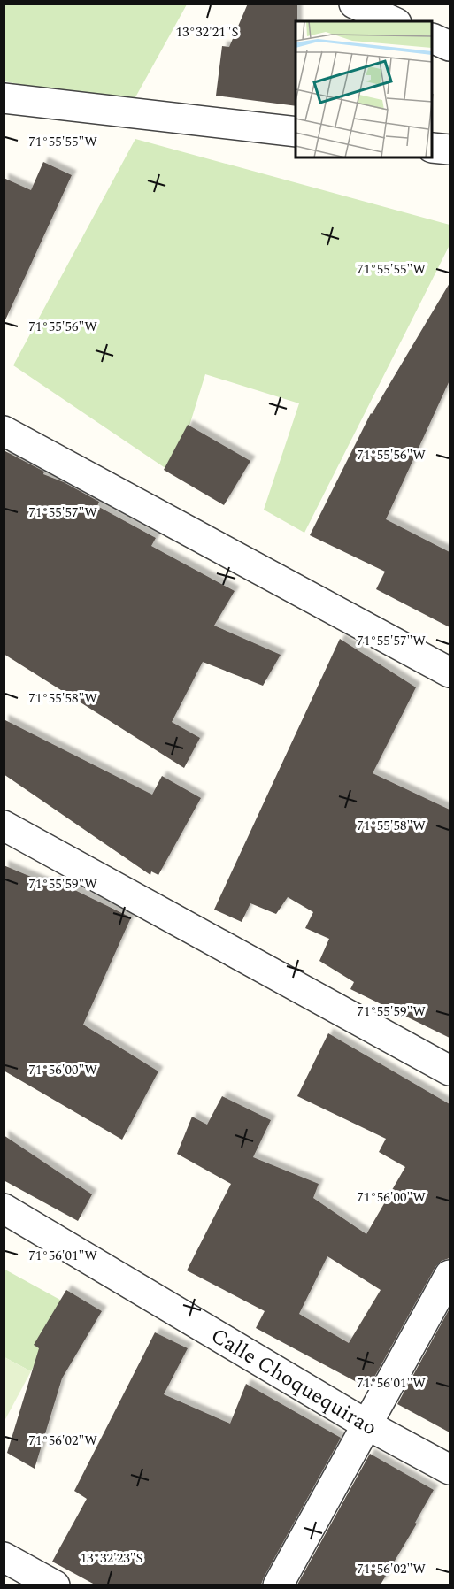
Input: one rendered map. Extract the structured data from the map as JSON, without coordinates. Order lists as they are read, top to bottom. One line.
{"streets":{"street":["Calle Choquequirao"]},"coordinates":["13°32'21\"S","71°55'55\"W","71°55'56\"W","71°55'57\"W","71°55'58\"W","71°55'59\"W","71°56'00\"W","71°56'01\"W","71°56'02\"W","13°32'23\"S"]}
